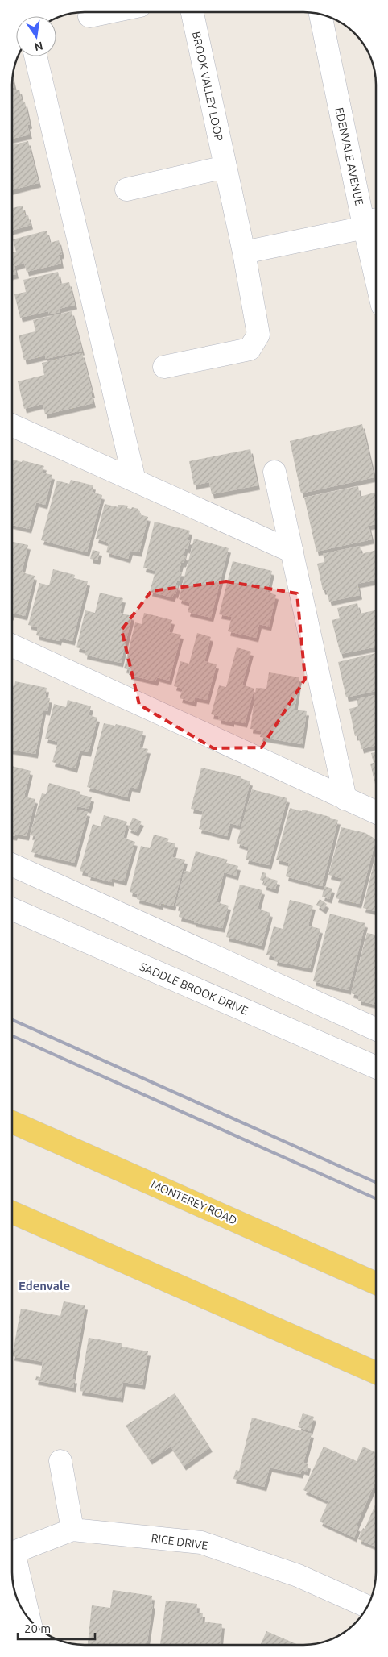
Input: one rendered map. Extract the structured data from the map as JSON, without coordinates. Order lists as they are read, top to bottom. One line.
{"streets":{"main road":["MONTEREY ROAD"],"street":["BROOK VALLEY LOOP","EDENVALE AVENUE","SADDLE BROOK DRIVE","RICE DRIVE"]},"districts":["Edenvale"],"scale_bar":"20 m","north":"bottom"}
